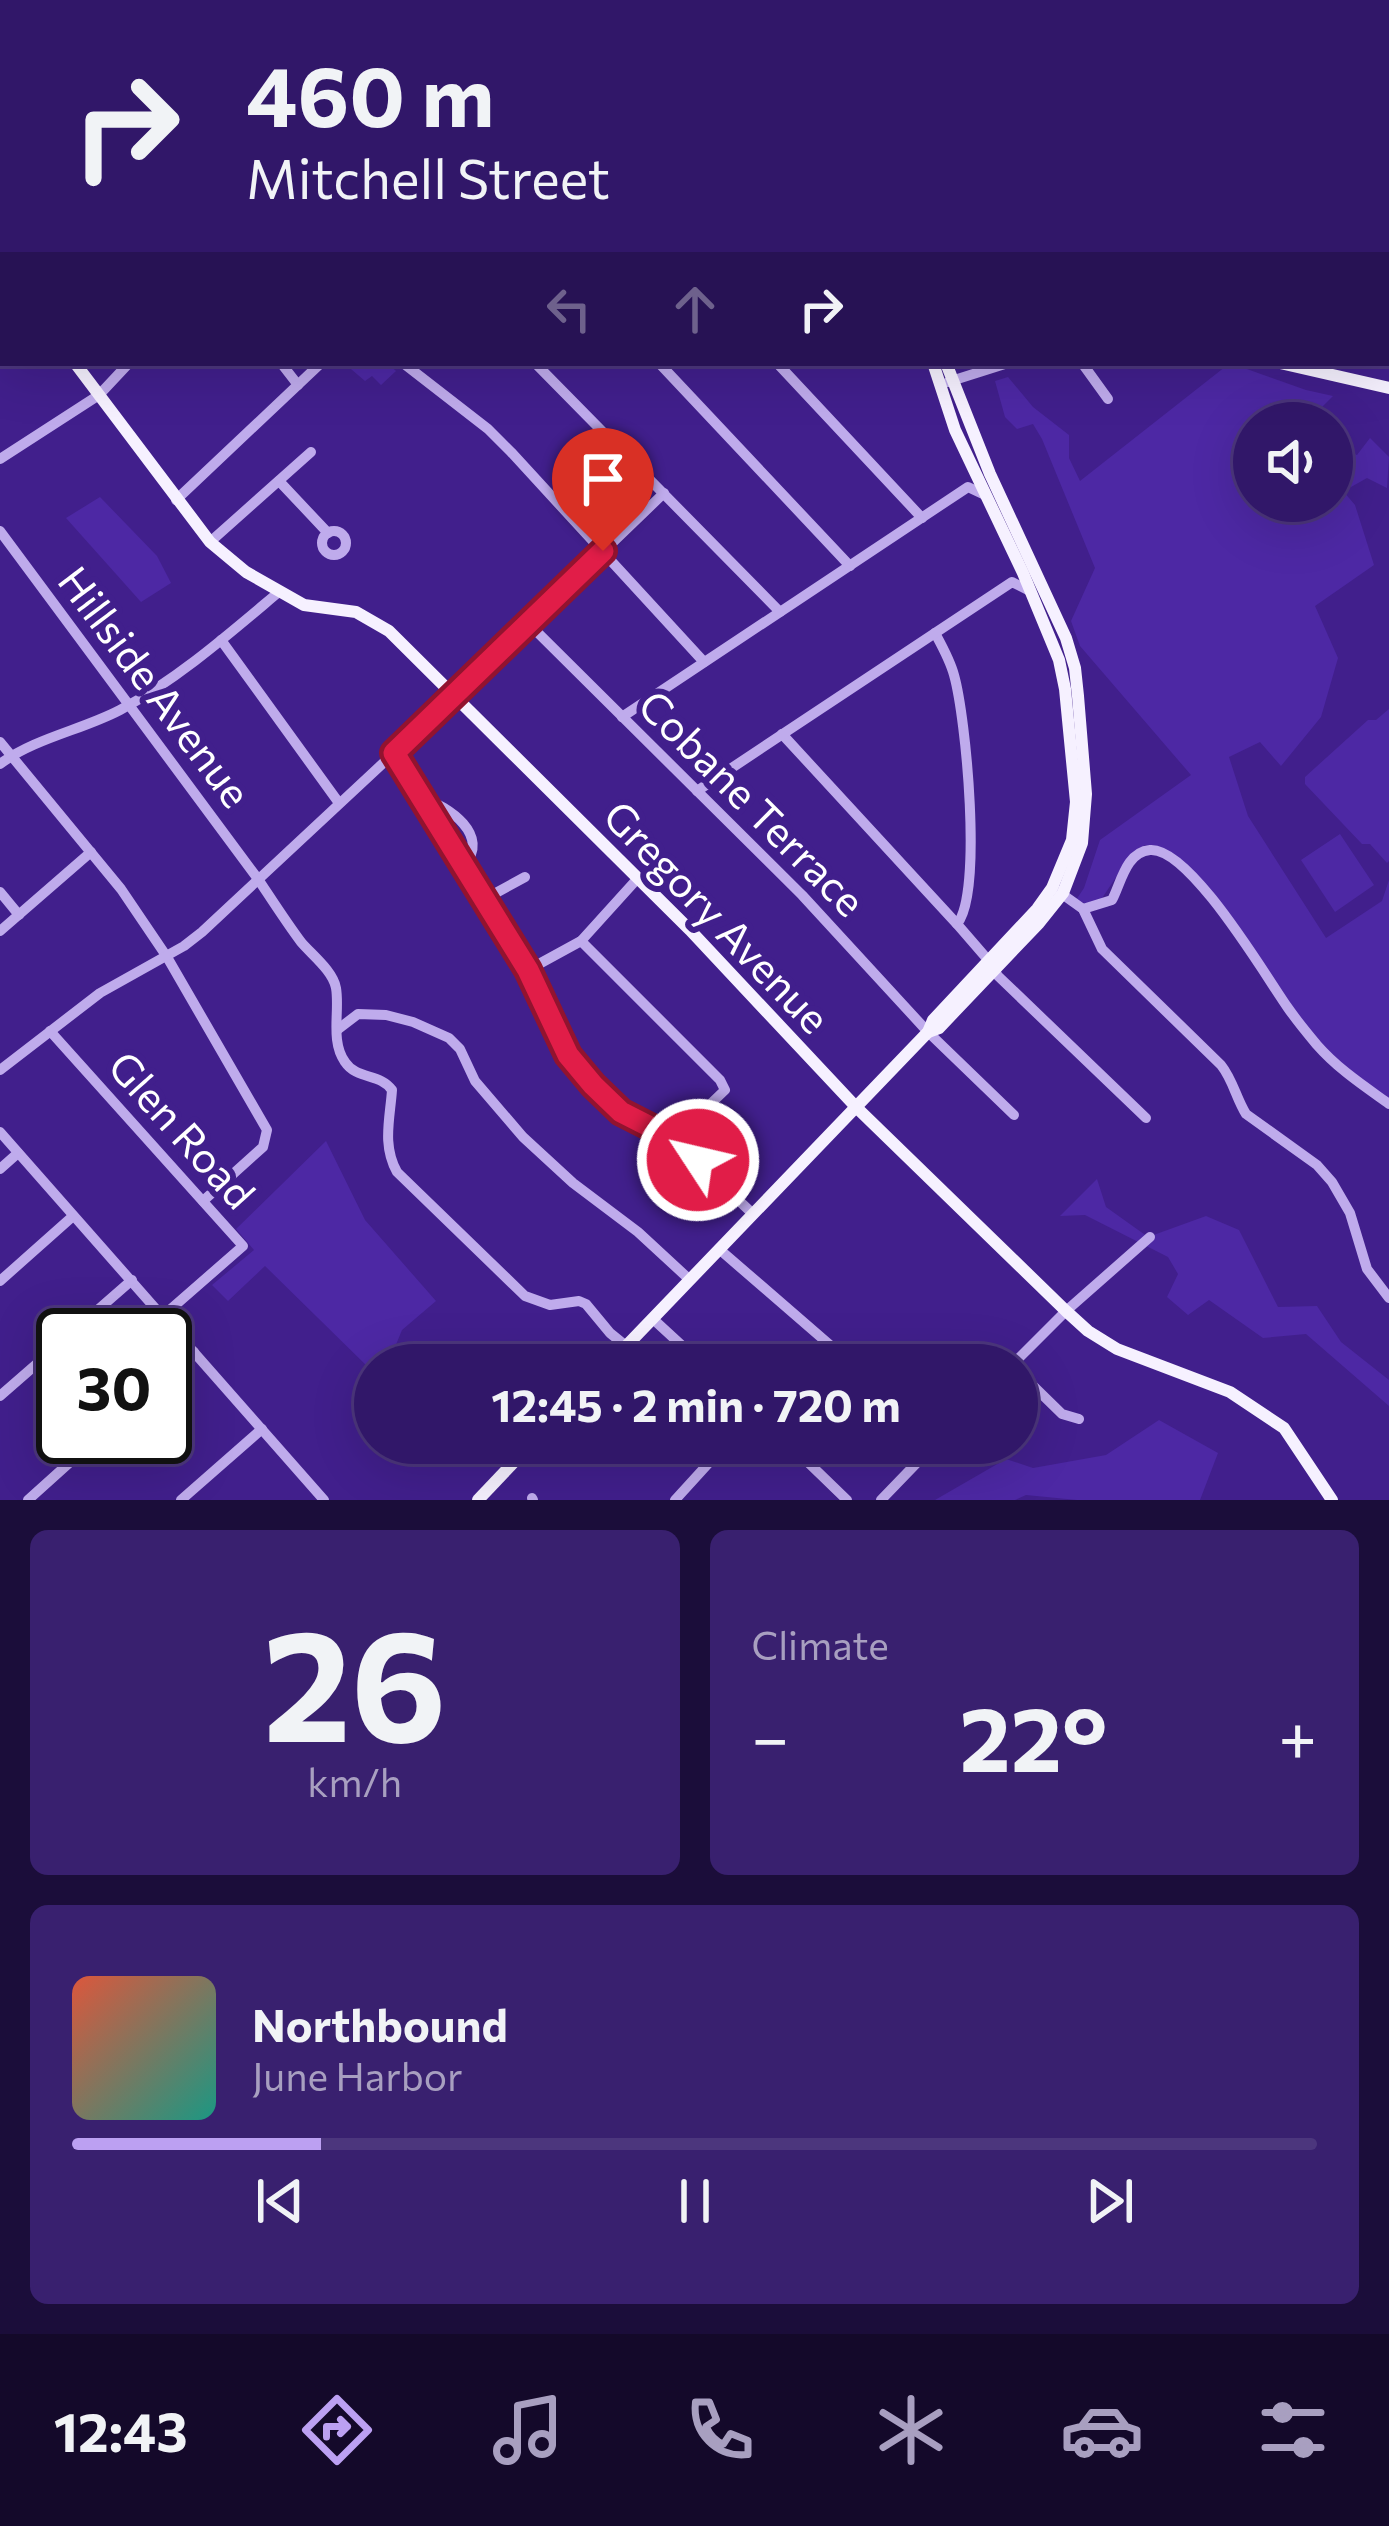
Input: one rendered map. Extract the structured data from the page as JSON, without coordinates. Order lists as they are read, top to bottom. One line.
{"streets":{"main road":["Gregory Avenue"],"street":["Hillside Avenue","Cobane Terrace","Glen Road"]},"page":{"turn":["460 m","Mitchell Street"],"limit":"30","trip":"12:45 · 2 min · 720 m","tile":[["26","km/h"],"Climate"],"heat":["−","22°","+"],"song":["Northbound","June Harbor"],"tabs":"12:43"}}
